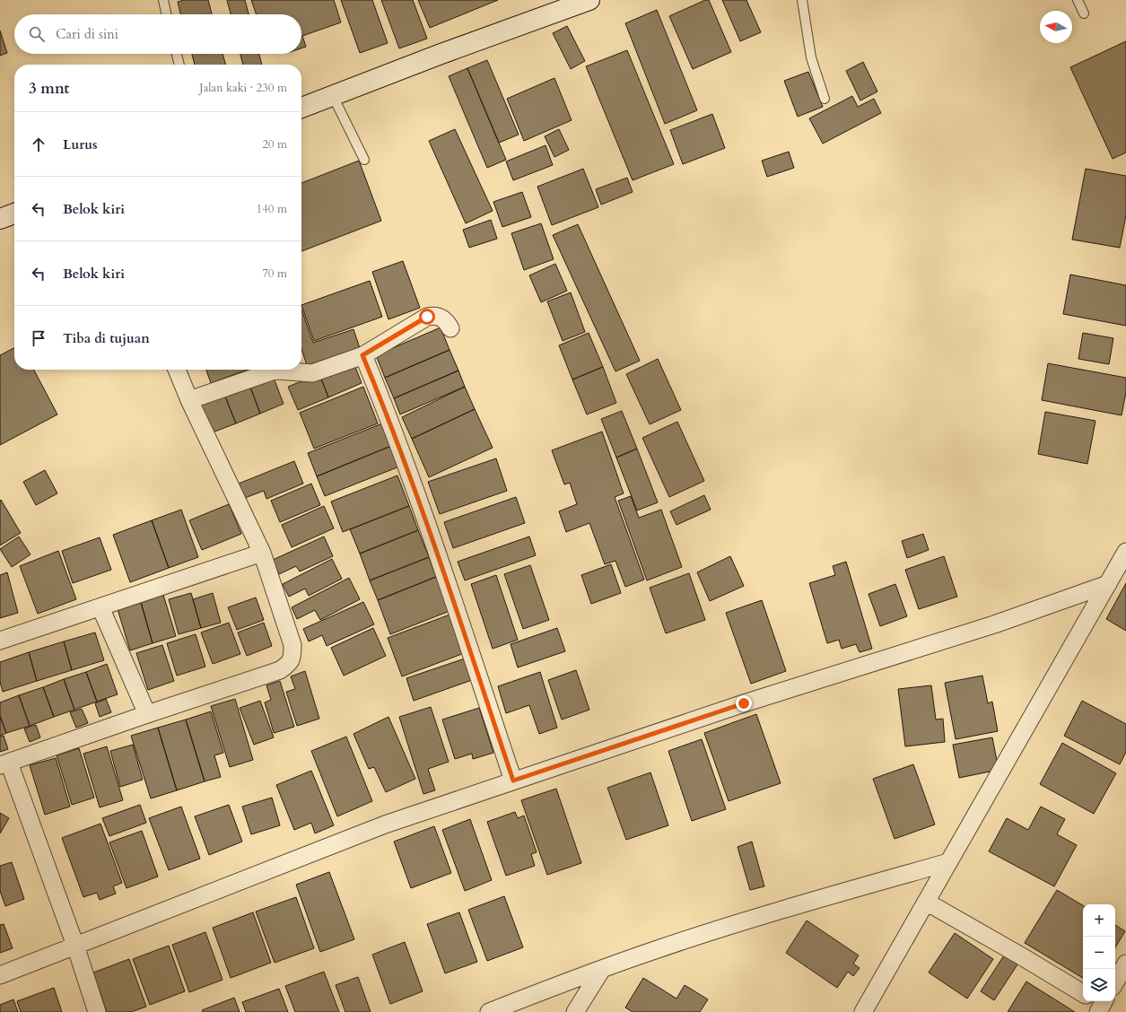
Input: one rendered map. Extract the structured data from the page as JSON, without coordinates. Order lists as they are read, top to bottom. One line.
{"north":"left","page":{"search":"Cari di sini","heading":["3 mnt","Jalan kaki · 230 m"],"list":[["Lurus","20 m"],["Belok kiri","140 m"],["Belok kiri","70 m"],"Tiba di tujuan"],"map_buttons":["+","−"]}}
